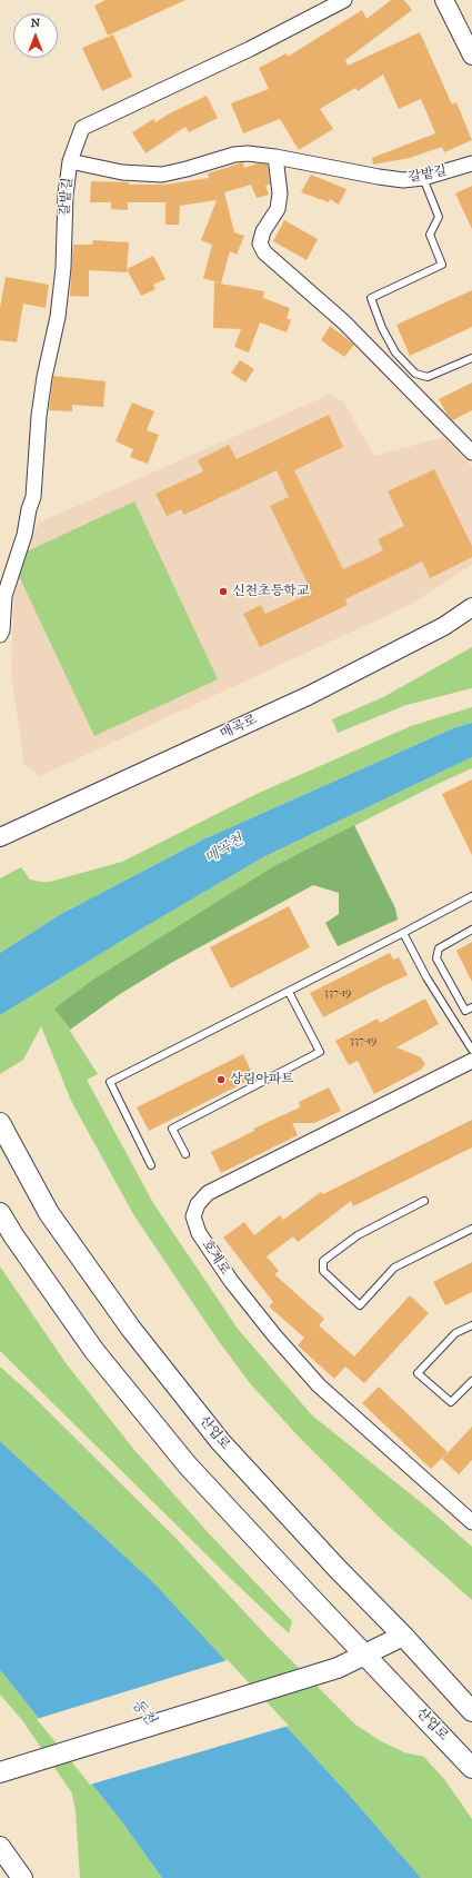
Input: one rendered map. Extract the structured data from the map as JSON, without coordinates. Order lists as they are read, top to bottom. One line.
{"streets":{"main road":["산업로"],"street":["갈밭길","매곡로","호계로"]},"water":["매곡천","동천"],"places":["신천초등학교","상림아파트"],"house_numbers":["337-19","337-19"],"north":"top"}
